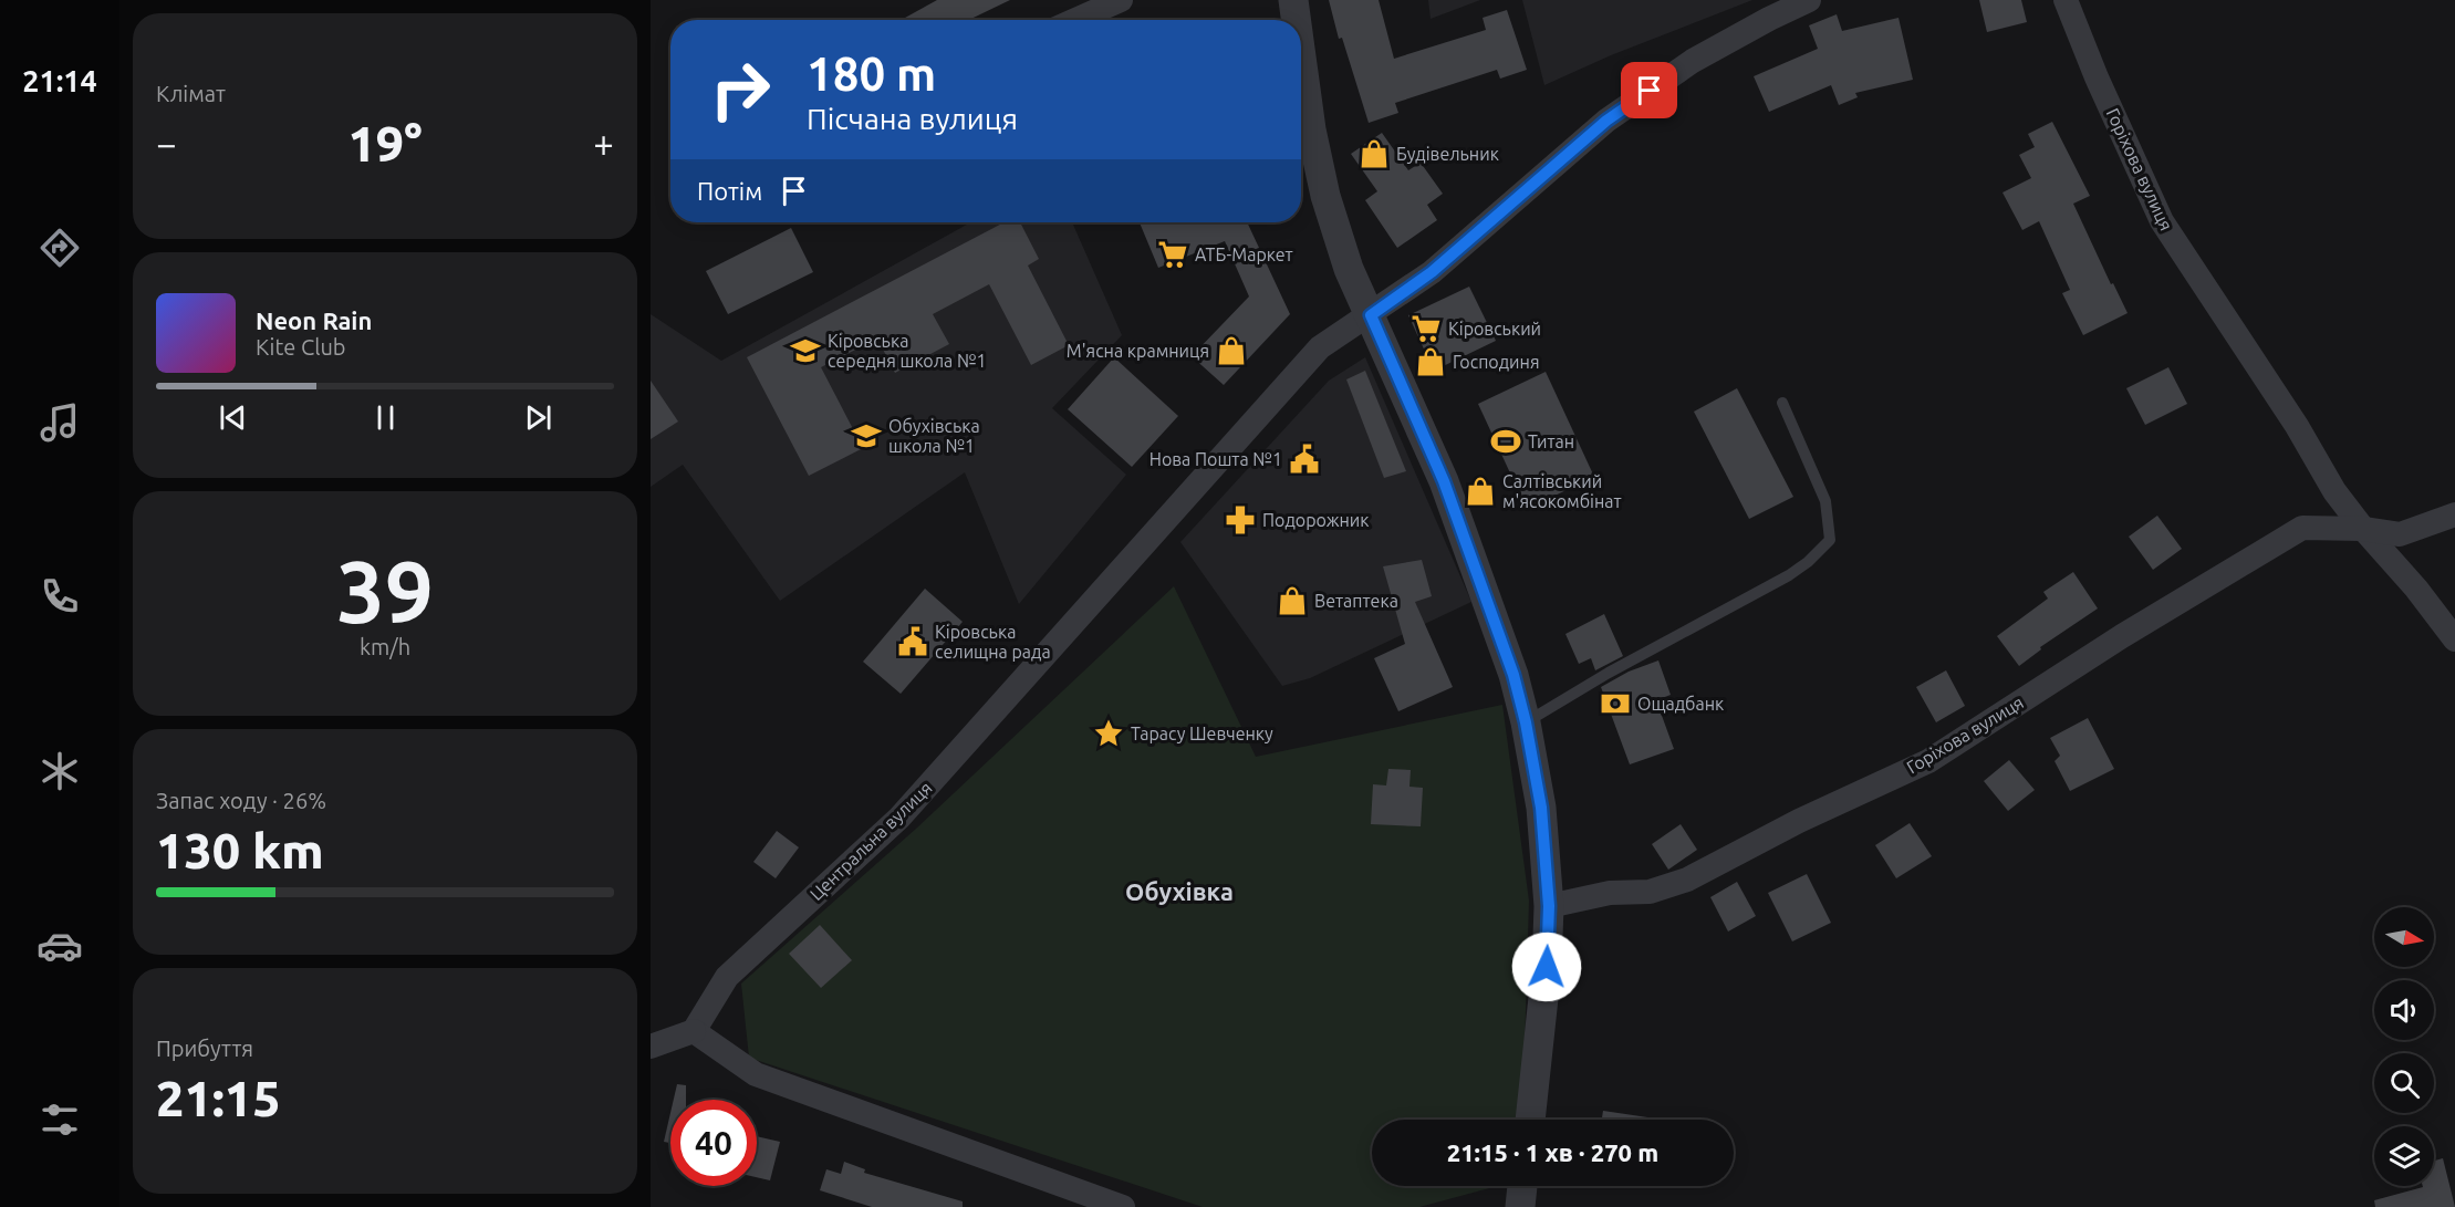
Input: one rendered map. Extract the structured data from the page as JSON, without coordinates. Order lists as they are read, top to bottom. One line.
{"streets":{"street":["Горіхова вулиця","Центральна вулиця"]},"districts":["Обухівка"],"places":{"shop":["Будівельник","М'ясна крамниця","Господиня","Салтівський м'ясокомбінат","Ветаптека"],"supermarket":["АТБ-Маркет","Кіровський"],"school or university":["Кіровська середня школа №1","Обухівська школа №1"],"sports":["Титан"],"public building":["Нова Пошта №1","Кіровська селищна рада"],"pharmacy":["Подорожник"],"bank":["Ощадбанк"],"place":["Тарасу Шевченку"]},"north":"right","page":{"tabs":"21:14","tile":["Клімат",["39","km/h"],["Запас ходу · 26%","130 km"],["Прибуття","21:15"]],"turn":["180 m","Пісчана вулиця"],"heat":["−","19°","+"],"then":"Потім","song":["Neon Rain","Kite Club"],"limit":"40","trip":"21:15 · 1 хв · 270 m"}}
